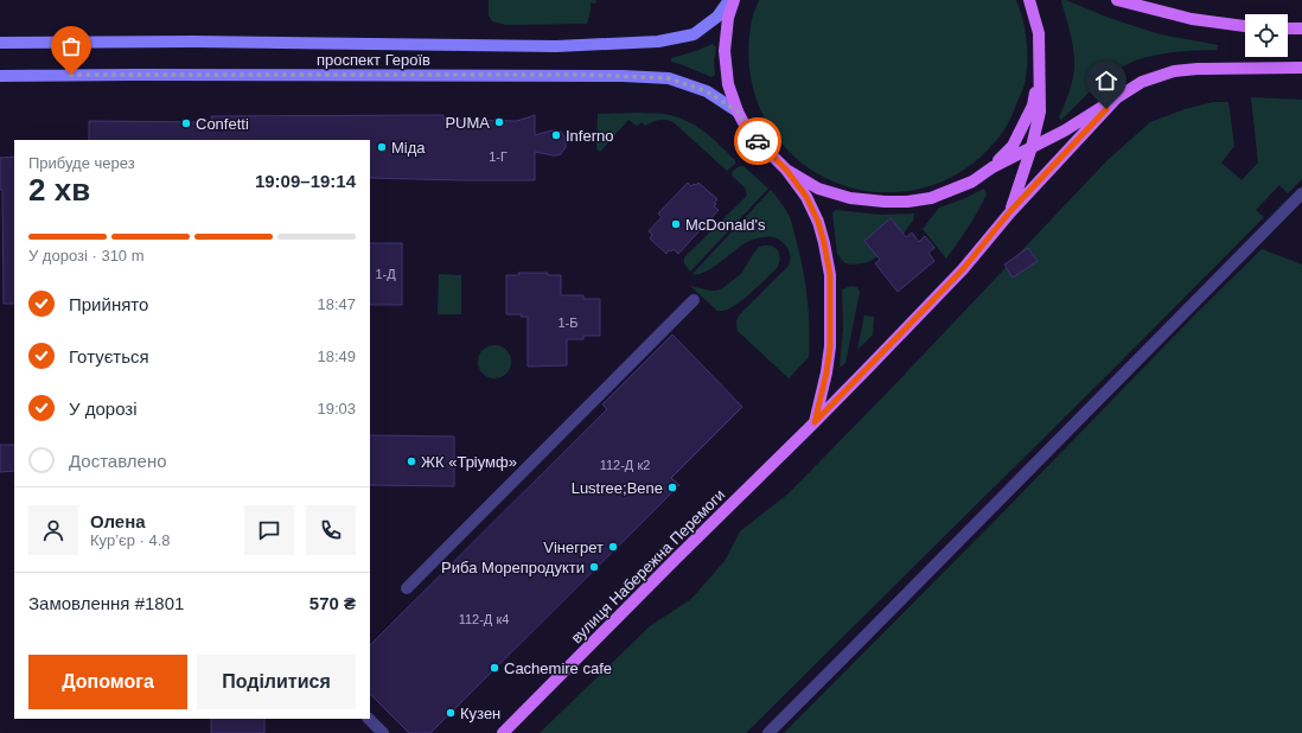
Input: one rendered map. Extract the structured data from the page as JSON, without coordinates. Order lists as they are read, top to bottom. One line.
{"streets":{"main road":["проспект Героїв","вулиця Набережна Перемоги"]},"crossings":[["проспект Героїв","вулиця Набережна Перемоги"]],"places":["PUMA","Confetti","Inferno","Міда","McDonald's","ЖК «Тріумф»","Lustree;Bene","Vінегрет","Риба Морепродукти","Cachemire cafe","Кузен"],"house_numbers":["1-Г","1-Д","1-Б","112-Д к2","112-Д к4"],"page":{"heading":["2 хв","Прибуде через","19:09–19:14"],"panel":["Олена","Кур’єр · 4.8","Замовлення #1801","570 ₴"],"bar":"У дорозі · 310 m","list":[["Прийнято","18:47"],["Готується","18:49"],["У дорозі","19:03"],"Доставлено"],"buttons":["Допомога","Поділитися"]}}
